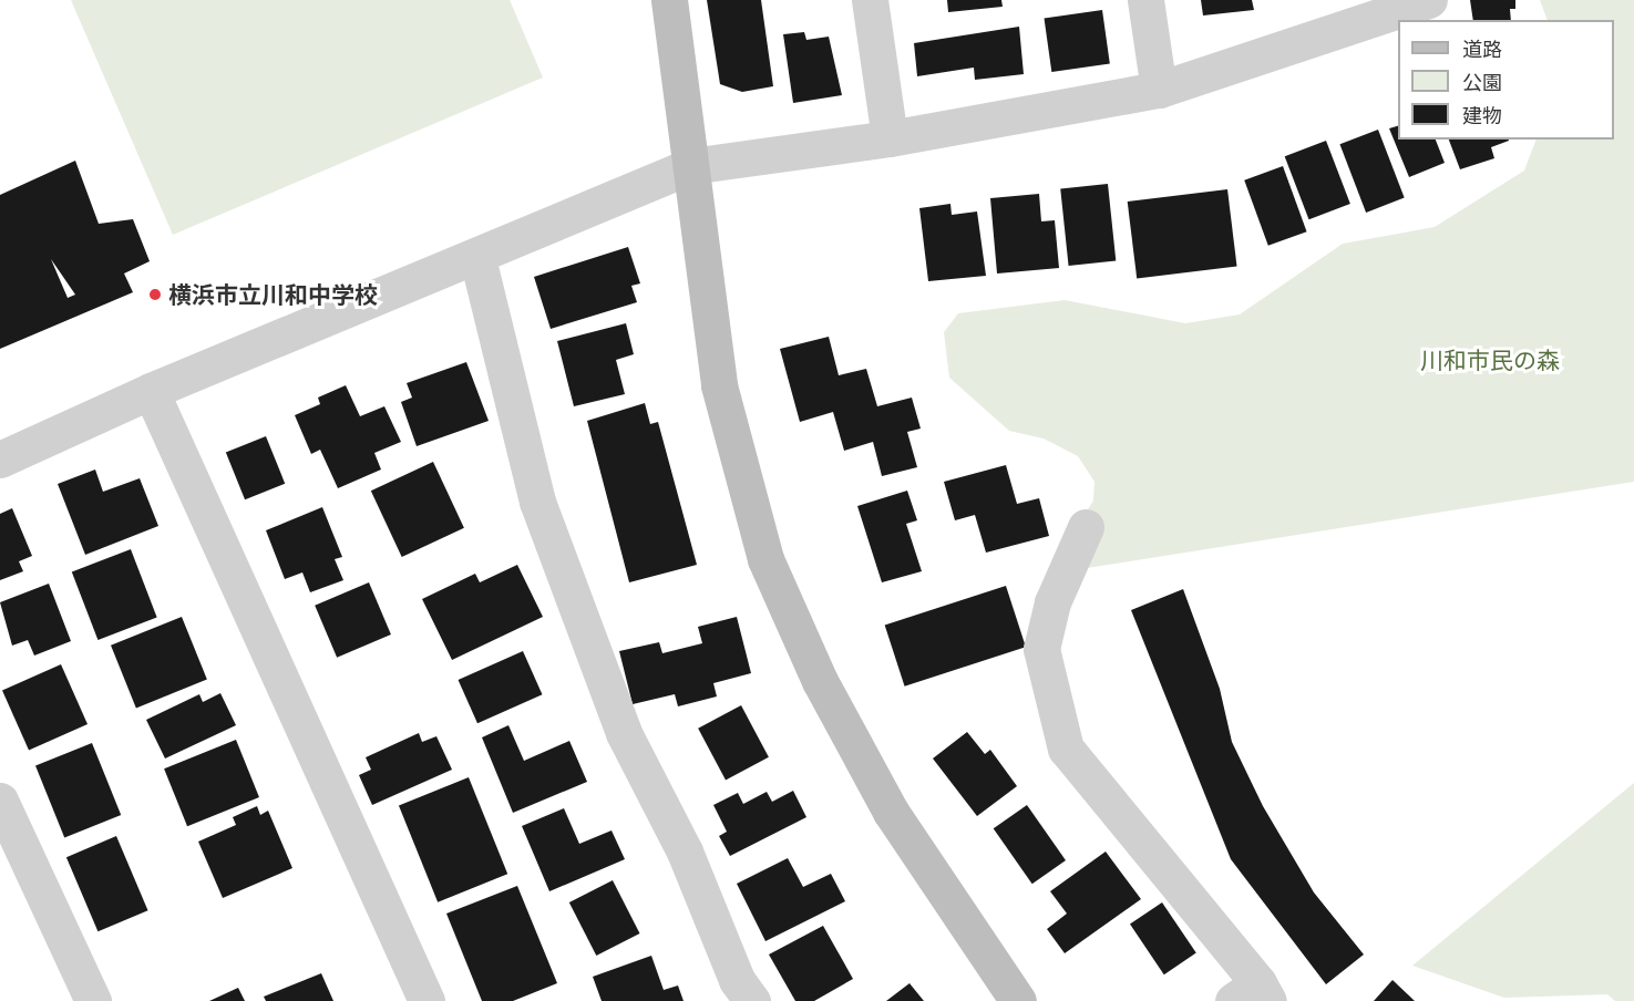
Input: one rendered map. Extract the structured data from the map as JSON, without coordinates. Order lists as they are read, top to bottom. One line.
{"parks":["川和市民の森"],"places":["横浜市立川和中学校"],"legend":["道路","公園","建物"]}
